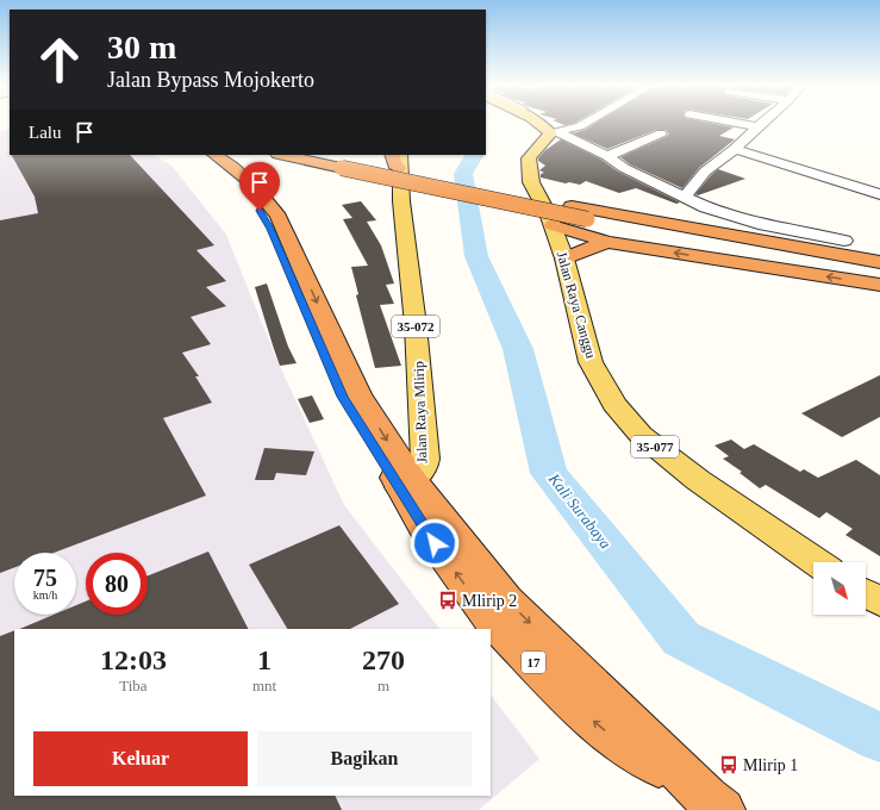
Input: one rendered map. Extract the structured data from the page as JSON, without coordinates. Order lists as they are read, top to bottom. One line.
{"streets":{"highway":["17"],"main road":["Jalan Raya Canggu","35-072","Jalan Raya Mlirip","35-077"]},"crossings":[["Jalan Raya Mlirip","17"]],"water":["Kali Surabaya"],"places":{"bus stop":["Mlirip 2","Mlirip 1"]},"north":"bottom right","page":{"turn":["30 m","Jalan Bypass Mojokerto"],"then":"Lalu","speed":"75 km/h","limit":"80","eta":["12:03","Tiba","1","mnt","270","m"],"buttons":["Keluar","Bagikan"]}}
